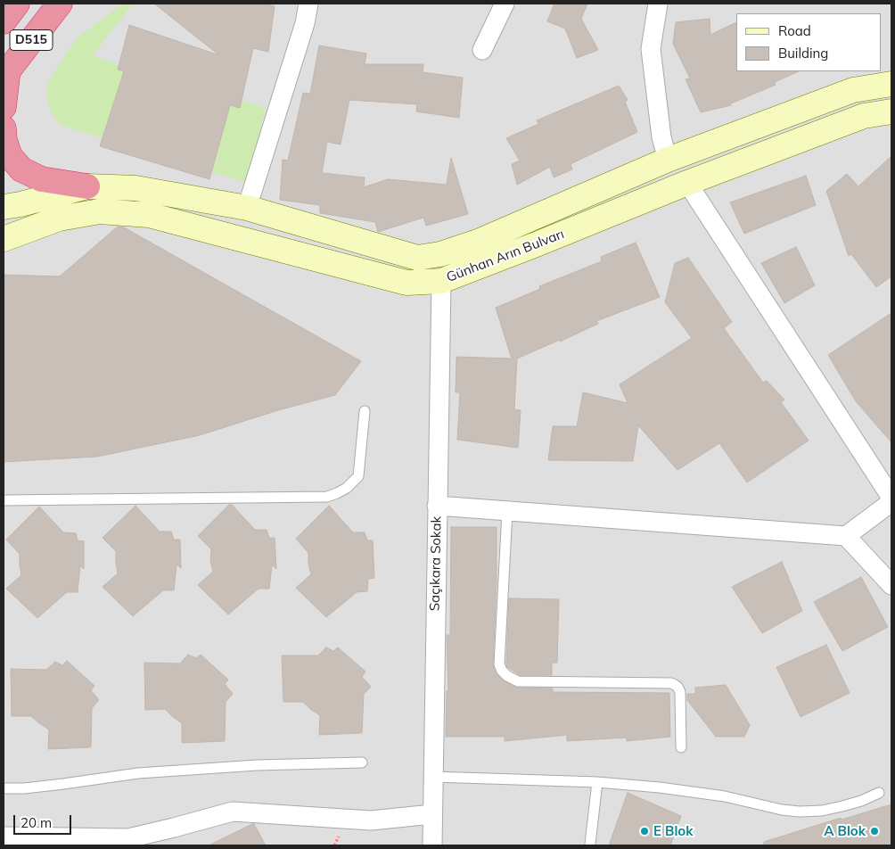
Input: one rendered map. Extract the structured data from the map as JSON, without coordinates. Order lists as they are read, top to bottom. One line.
{"streets":{"highway":["D515"],"main road":["Günhan Arın Bulvarı"],"street":["Saçıkara Sokak"]},"crossings":[["Günhan Arın Bulvarı","Saçıkara Sokak"]],"places":["E Blok","A Blok"],"legend":["Road","Building"],"scale_bar":"20 m"}
